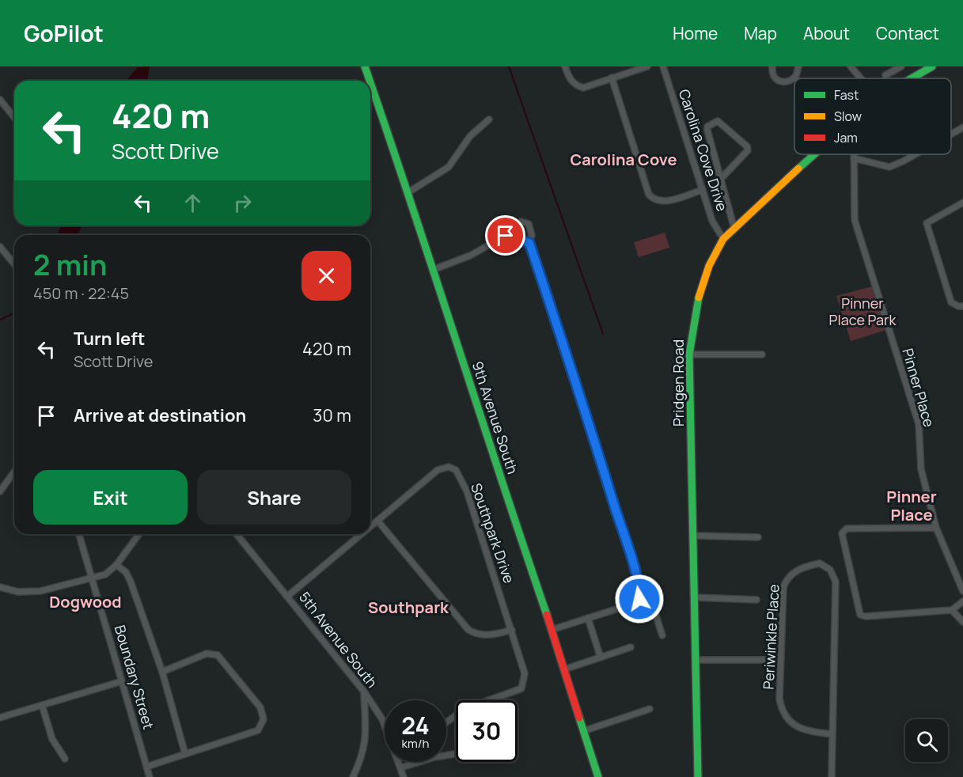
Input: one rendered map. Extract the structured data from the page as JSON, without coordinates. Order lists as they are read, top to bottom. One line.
{"streets":{"street":["Carolina Cove Drive","Pridgen Road","Pinner Place","9th Avenue South","Southpark Drive","Periwinkle Place","5th Avenue South","Boundary Street"]},"crossings":[["Carolina Cove Drive","Pridgen Road"],["Southpark Drive","5th Avenue South"]],"districts":["Carolina Cove","Pinner Place","Dogwood","Southpark"],"parks":["Pinner Place Park"],"legend":["Fast","Slow","Jam"],"page":{"header":"GoPilot","nav":["Home","Map","About","Contact"],"turn":["420 m","Scott Drive"],"heading":["2 min","450 m · 22:45"],"list":[{"name":"Turn left","note":"Scott Drive","value":"420 m"},{"name":"Arrive at destination","value":"30 m"}],"buttons":["Exit","Share"],"speed":"24 km/h","limit":"30"}}
